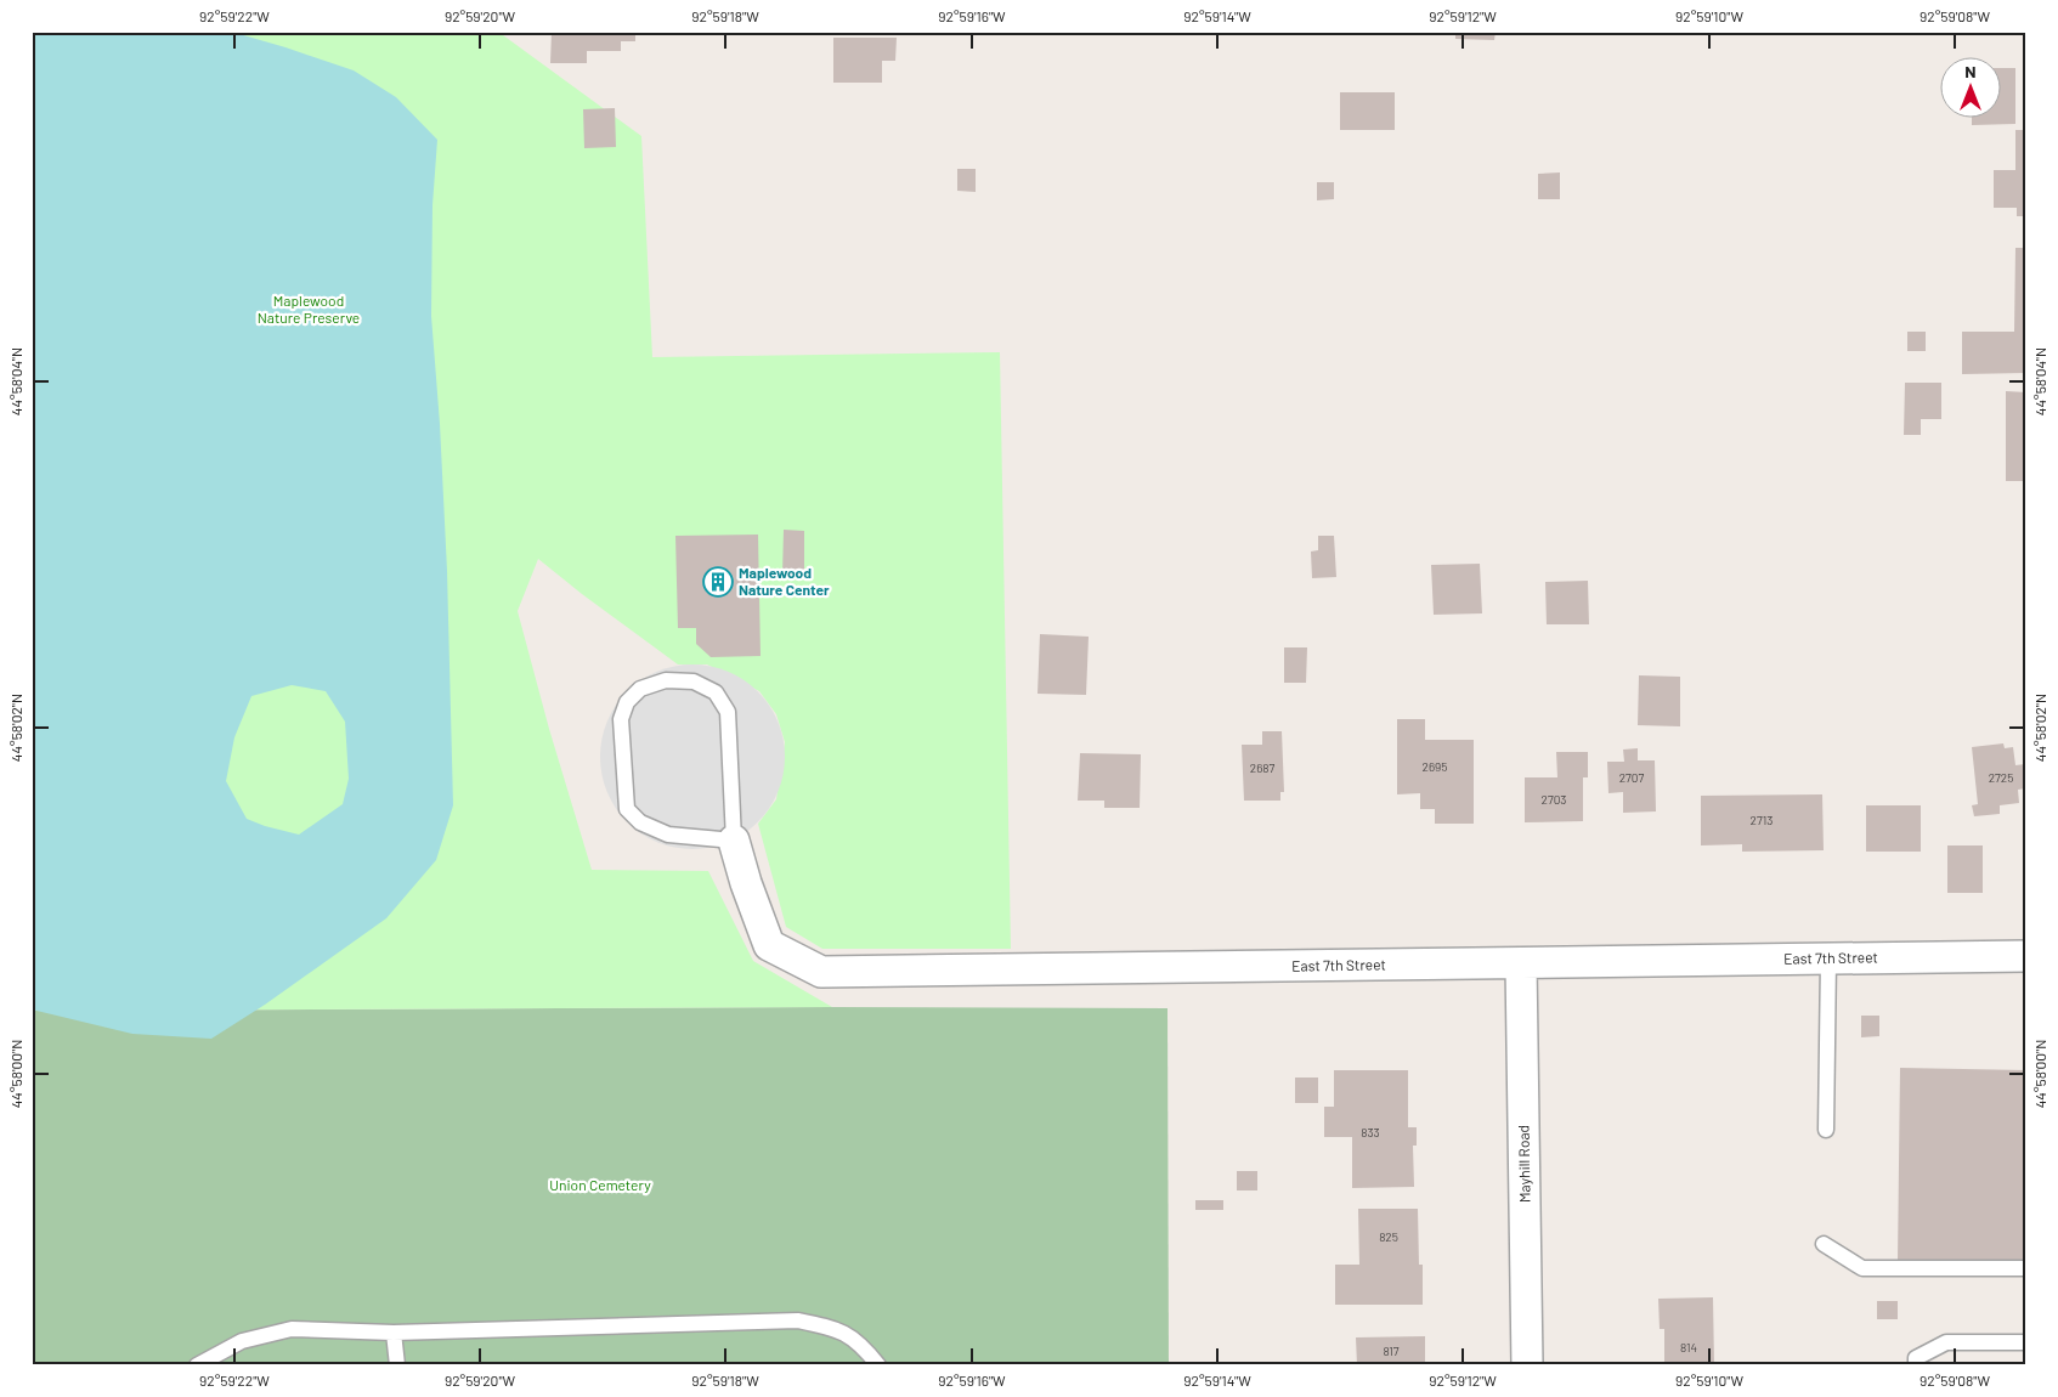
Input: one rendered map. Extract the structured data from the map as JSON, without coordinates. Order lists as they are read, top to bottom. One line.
{"streets":{"street":["East 7th Street","Mayhill Road"]},"crossings":[["East 7th Street","Mayhill Road"]],"parks":["Maplewood Nature Preserve","Union Cemetery"],"places":{"building":["Maplewood Nature Center"]},"house_numbers":["2695","2687","2707","2725","2703","2713","833","825","814","817"],"north":"top","coordinates":["92°59'22\"W","92°59'20\"W","92°59'18\"W","92°59'16\"W","92°59'14\"W","92°59'12\"W","92°59'10\"W","92°59'08\"W","44°58'04\"N","44°58'02\"N","44°58'00\"N"]}
